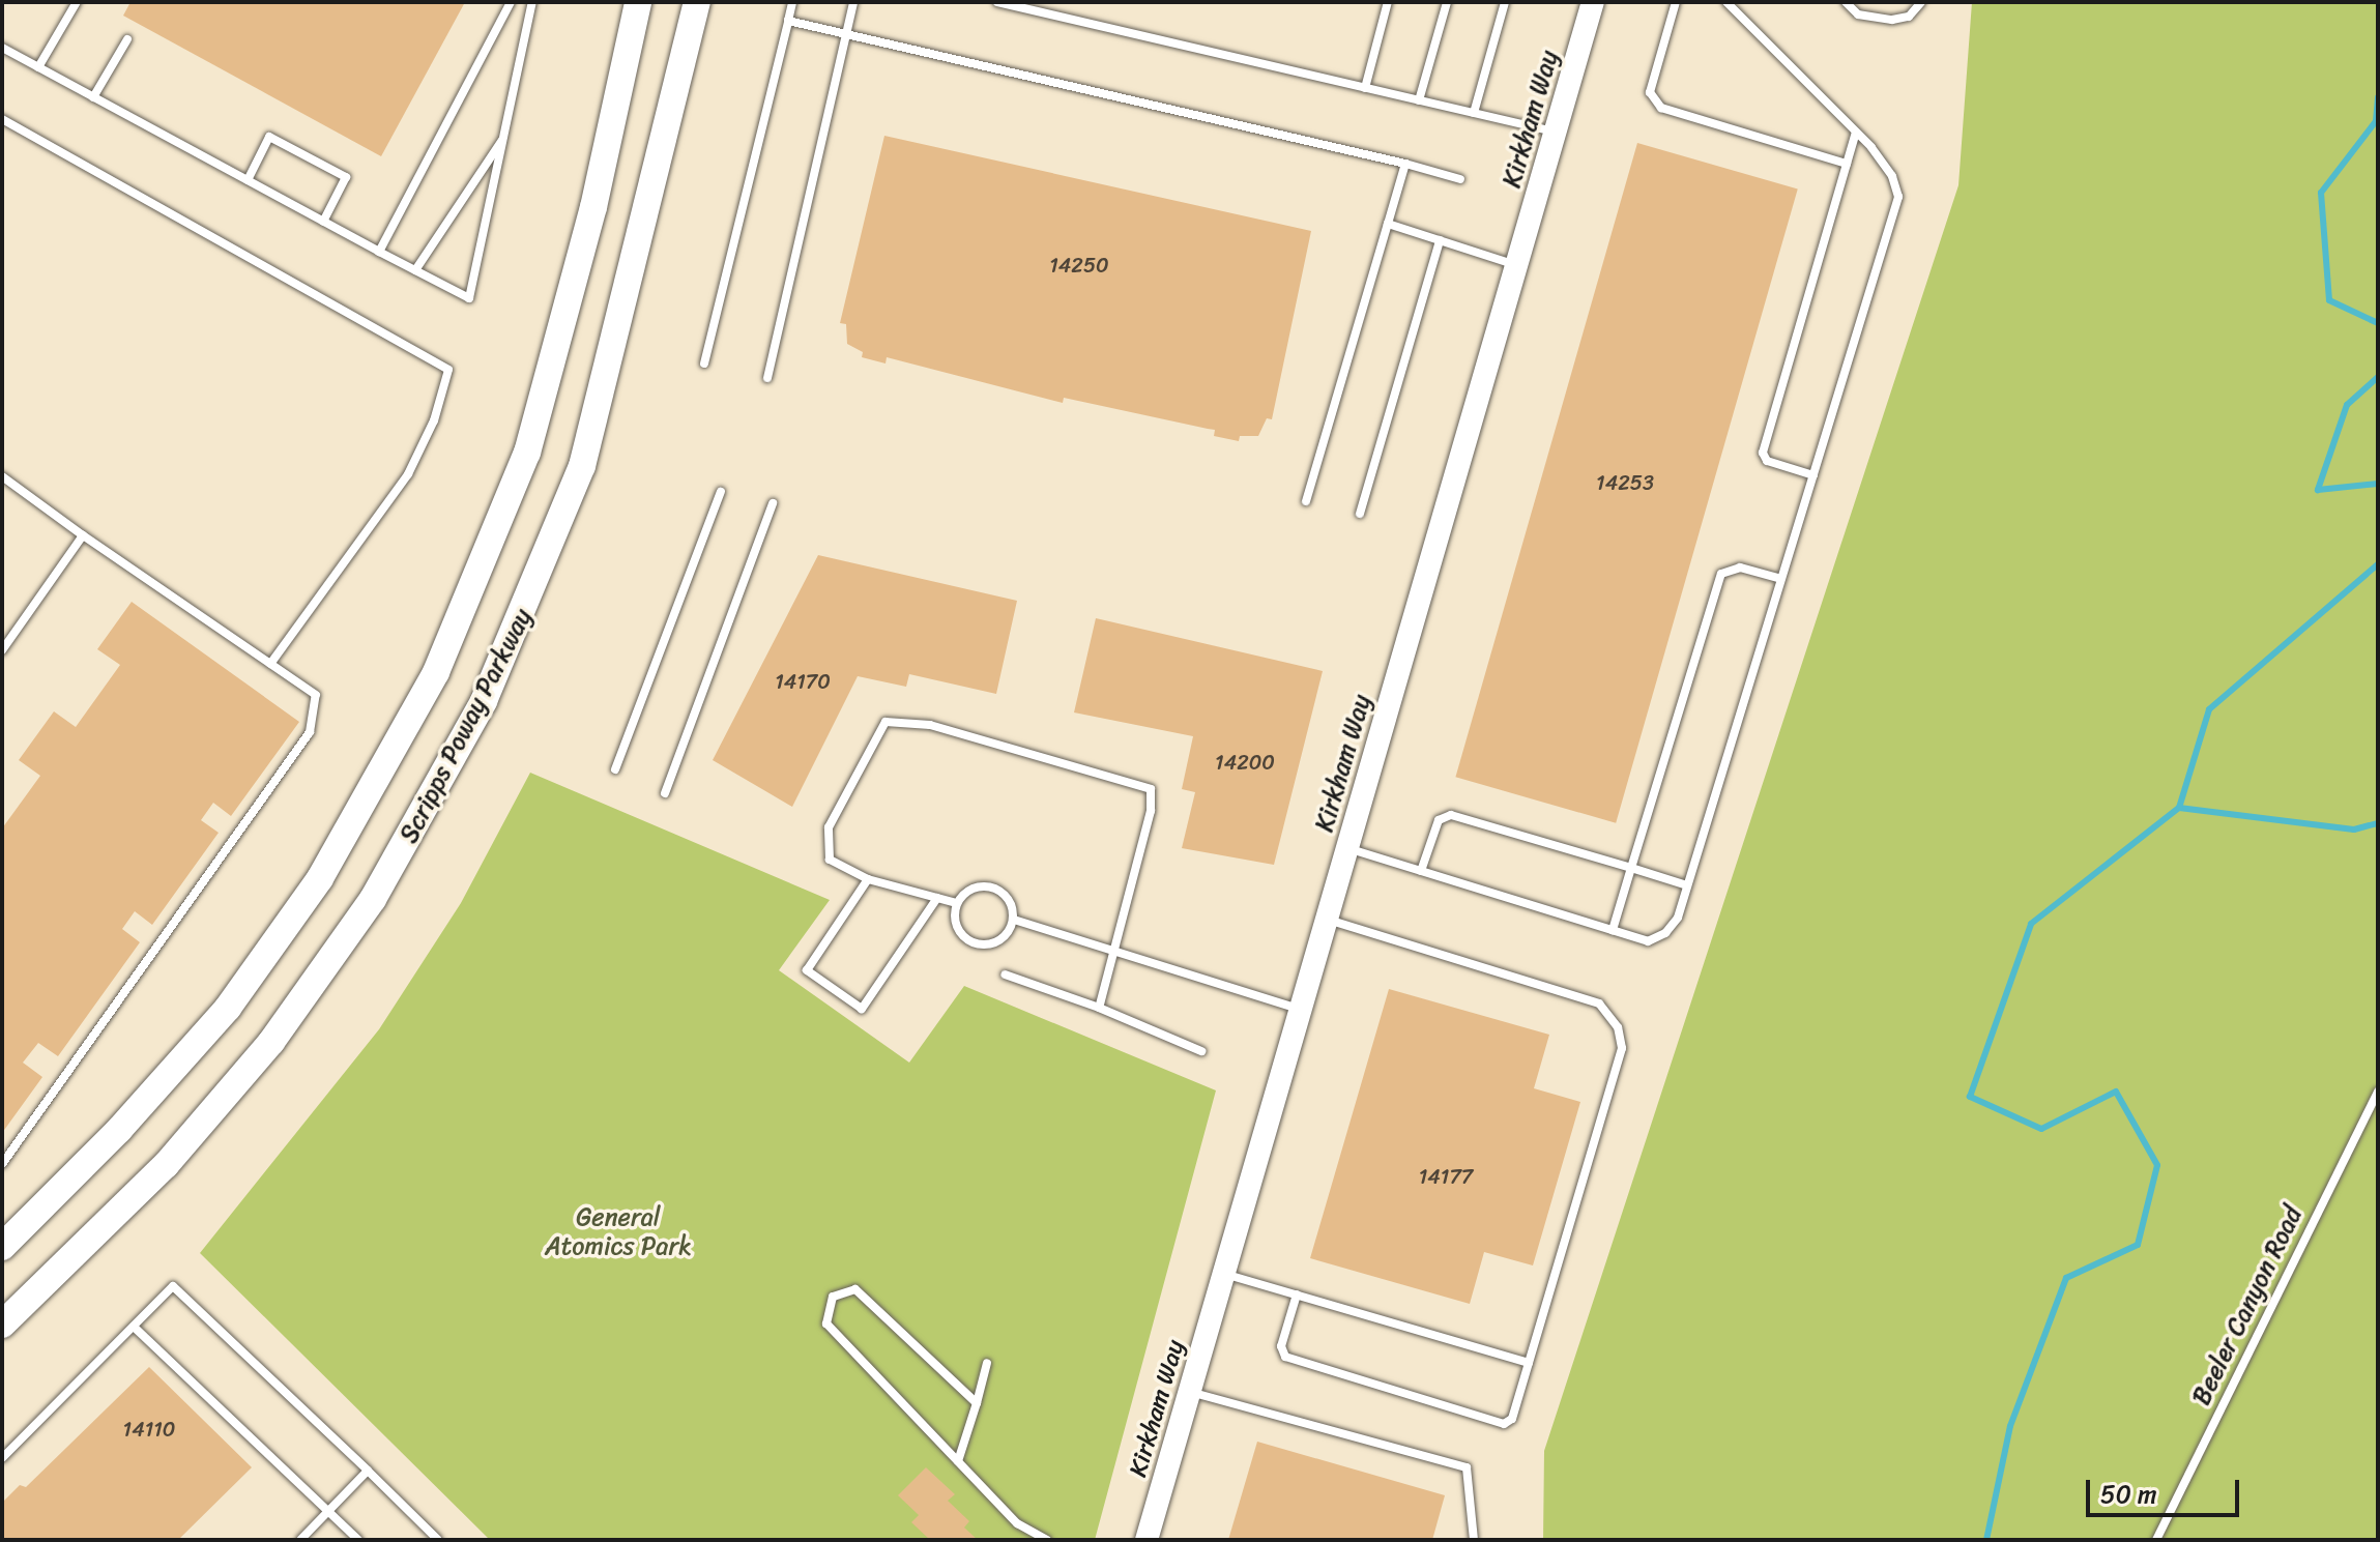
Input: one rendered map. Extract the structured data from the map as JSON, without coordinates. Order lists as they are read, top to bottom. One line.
{"streets":{"main road":["Kirkham Way","Scripps Poway Parkway"],"lane":["Beeler Canyon Road"]},"parks":["General Atomics Park"],"house_numbers":["14250","14253","14170","14200","14177","14110"],"scale_bar":"50 m"}
